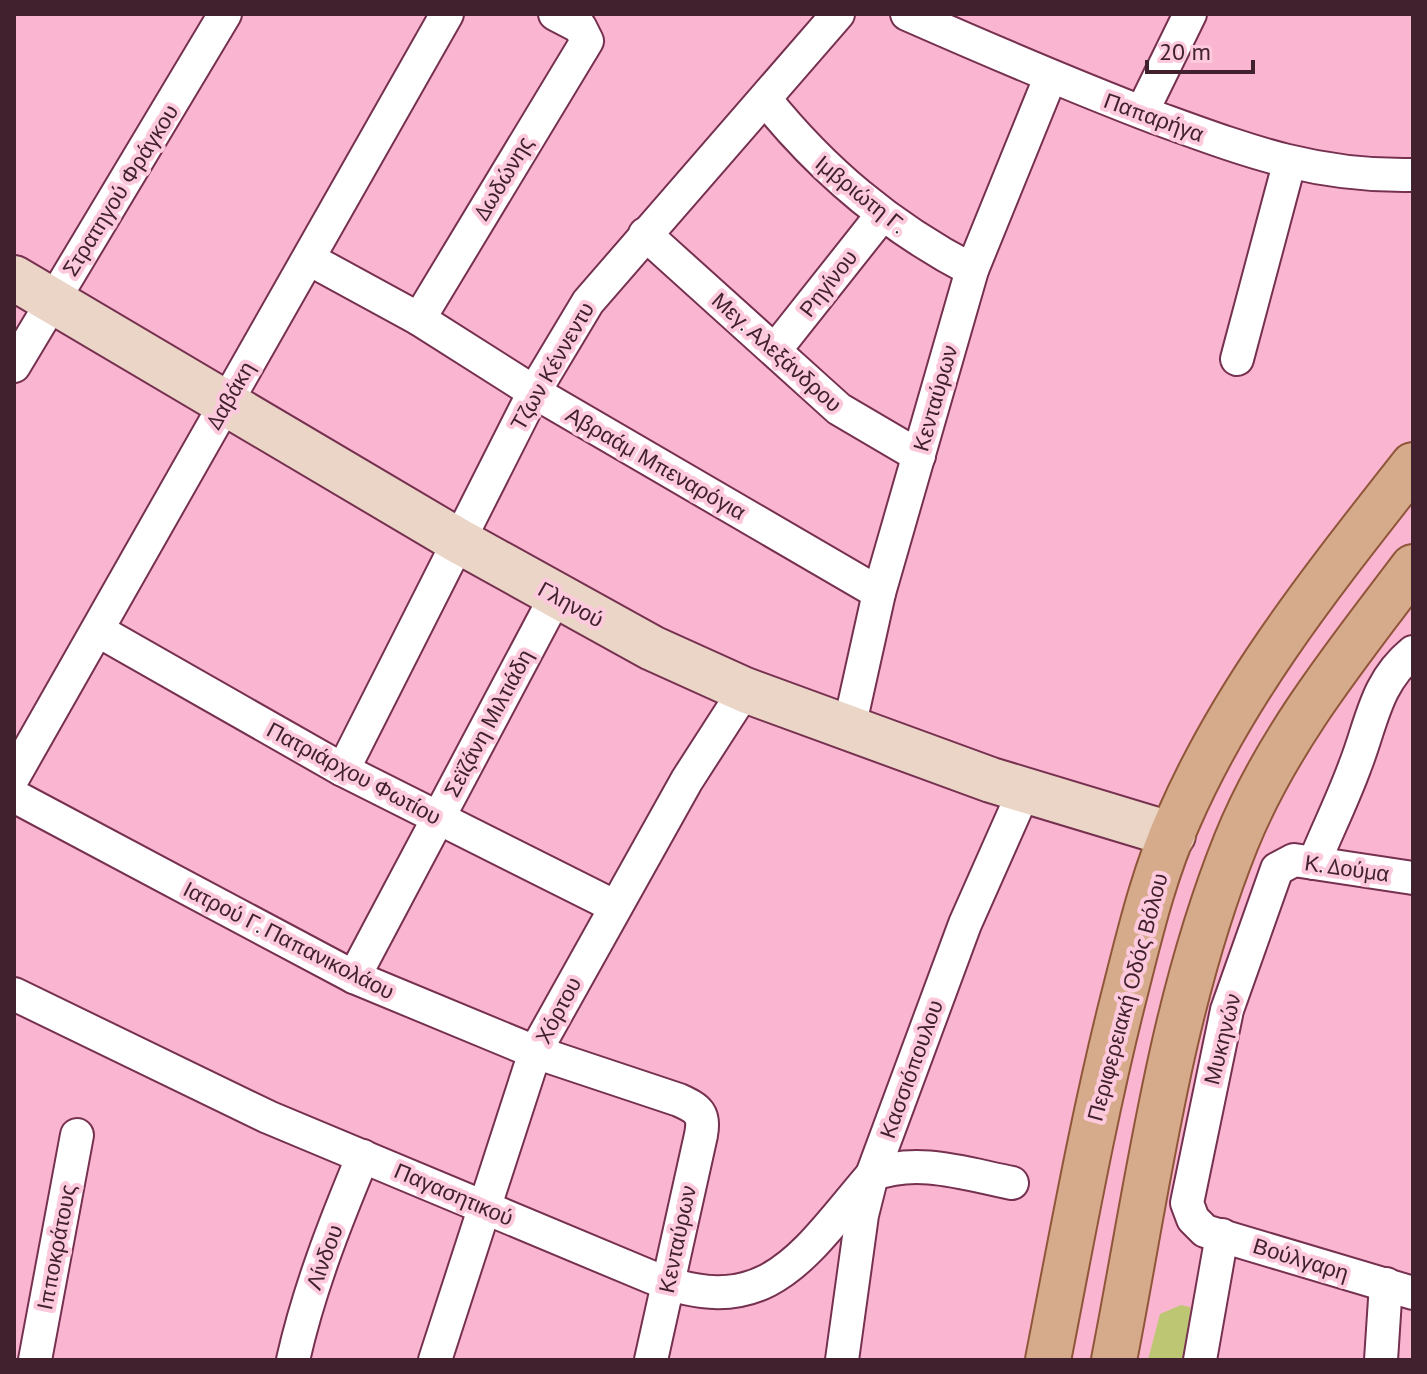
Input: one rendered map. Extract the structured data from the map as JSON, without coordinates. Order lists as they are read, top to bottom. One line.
{"streets":{"main road":["Περιφερειακή Οδός Βόλου"],"street":["Παπαρήγα","Δωδώνης","Στρατηγού Φράγκου","Ιμβριώτη Γ.","Ρηγίνου","Μεγ. Αλεξάνδρου","Τζων Κέννεντυ","Δαβάκη","Κενταύρων","Αβραάμ Μπεναρόγια","Γληνού","Σεϊζάνη Μιλτιάδη","Πατριάρχου Φωτίου","Κ. Δούμα","Ιατρού Γ. Παπανικολάου","Χόρτου","Μυκηνών","Κασσιόπουλου","Παγασητικού","Ιπποκράτους","Λίνδου","Βούλγαρη"]},"crossings":[["Παπαρήγα","Κενταύρων"],["Δωδώνης","Αβραάμ Μπεναρόγια"],["Στρατηγού Φράγκου","Γληνού"],["Ιμβριώτη Γ.","Ρηγίνου"],["Ιμβριώτη Γ.","Τζων Κέννεντυ"],["Ιμβριώτη Γ.","Κενταύρων"],["Ρηγίνου","Μεγ. Αλεξάνδρου"],["Μεγ. Αλεξάνδρου","Τζων Κέννεντυ"],["Μεγ. Αλεξάνδρου","Κενταύρων"],["Τζων Κέννεντυ","Αβραάμ Μπεναρόγια"],["Τζων Κέννεντυ","Γληνού"],["Τζων Κέννεντυ","Πατριάρχου Φωτίου"],["Δαβάκη","Αβραάμ Μπεναρόγια"],["Δαβάκη","Γληνού"],["Δαβάκη","Πατριάρχου Φωτίου"],["Κενταύρων","Αβραάμ Μπεναρόγια"],["Κενταύρων","Γληνού"],["Κενταύρων","Ιατρού Γ. Παπανικολάου"],["Κενταύρων","Παγασητικού"],["Γληνού","Σεϊζάνη Μιλτιάδη"],["Γληνού","Περιφερειακή Οδός Βόλου"],["Γληνού","Χόρτου"],["Γληνού","Κασσιόπουλου"],["Σεϊζάνη Μιλτιάδη","Πατριάρχου Φωτίου"],["Σεϊζάνη Μιλτιάδη","Ιατρού Γ. Παπανικολάου"],["Πατριάρχου Φωτίου","Χόρτου"],["Κ. Δούμα","Μυκηνών"],["Ιατρού Γ. Παπανικολάου","Χόρτου"],["Χόρτου","Παγασητικού"],["Μυκηνών","Βούλγαρη"],["Κασσιόπουλου","Παγασητικού"],["Παγασητικού","Λίνδου"]],"scale_bar":"20 m"}
